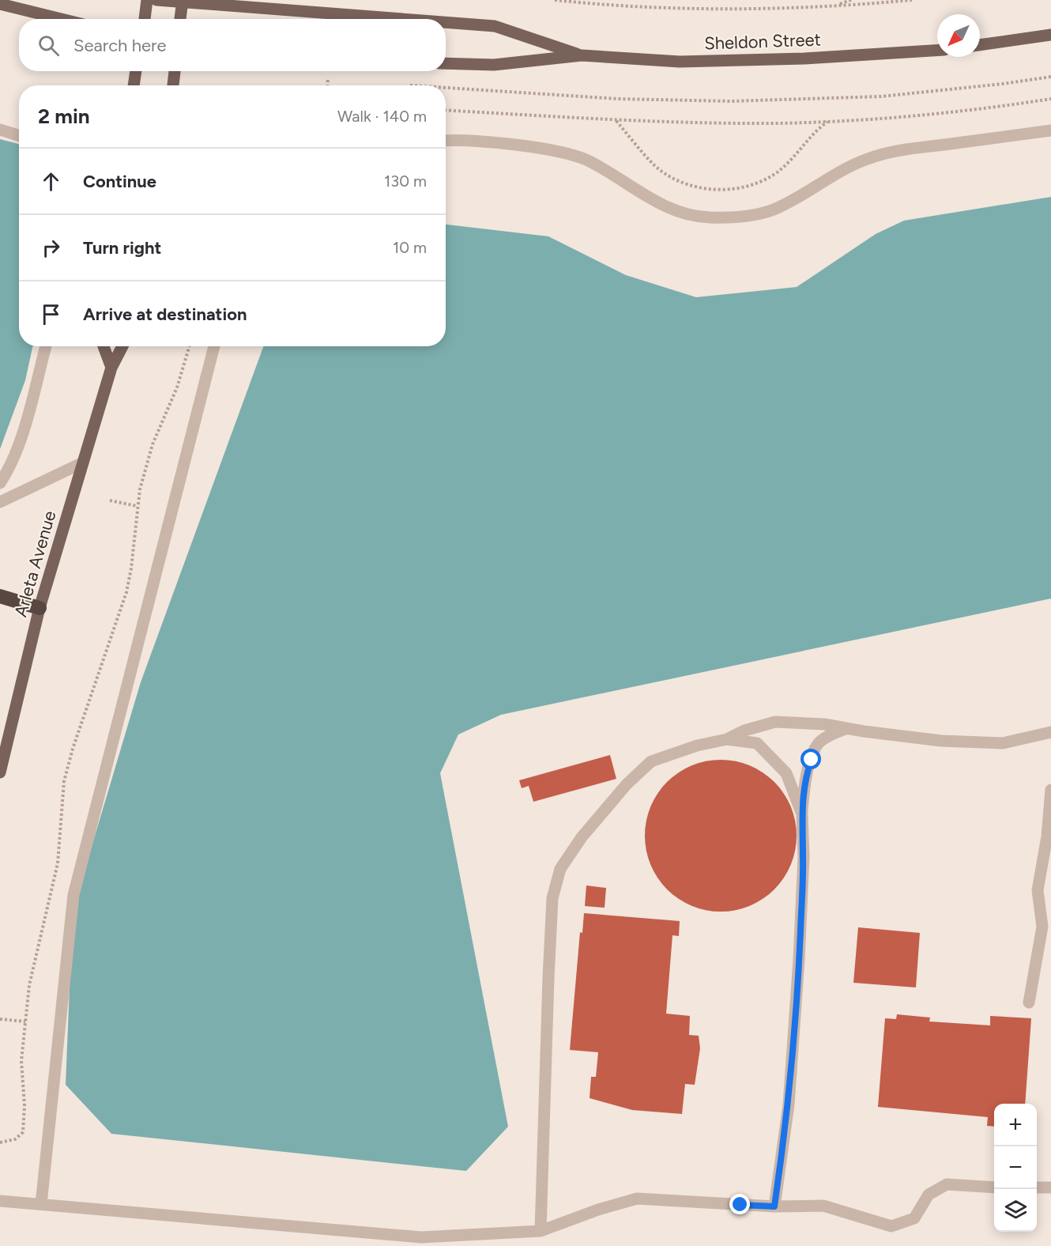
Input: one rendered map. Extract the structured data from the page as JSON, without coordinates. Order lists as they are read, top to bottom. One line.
{"streets":{"main road":["Sheldon Street","Arleta Avenue"]},"north":"bottom left","page":{"search":"Search here","heading":["2 min","Walk · 140 m"],"list":[["Continue","130 m"],["Turn right","10 m"],"Arrive at destination"],"map_buttons":["+","−"]}}
